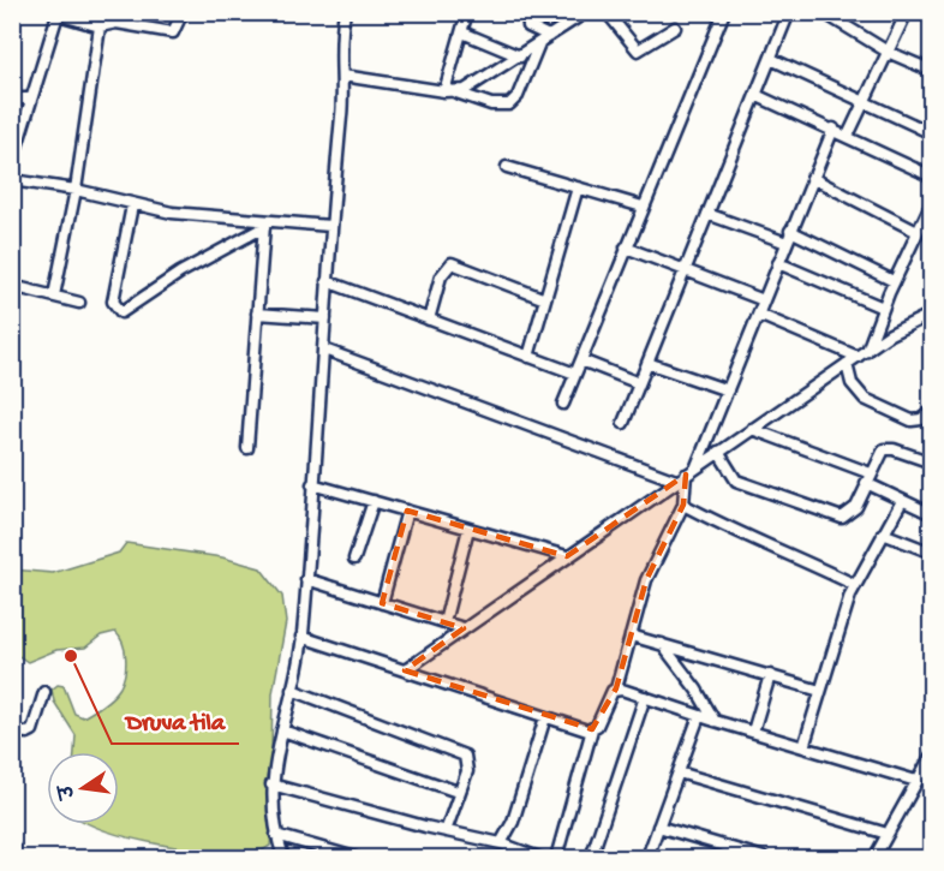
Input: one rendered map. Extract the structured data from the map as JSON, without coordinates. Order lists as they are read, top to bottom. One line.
{"places":["Druva tila"],"north":"left"}
